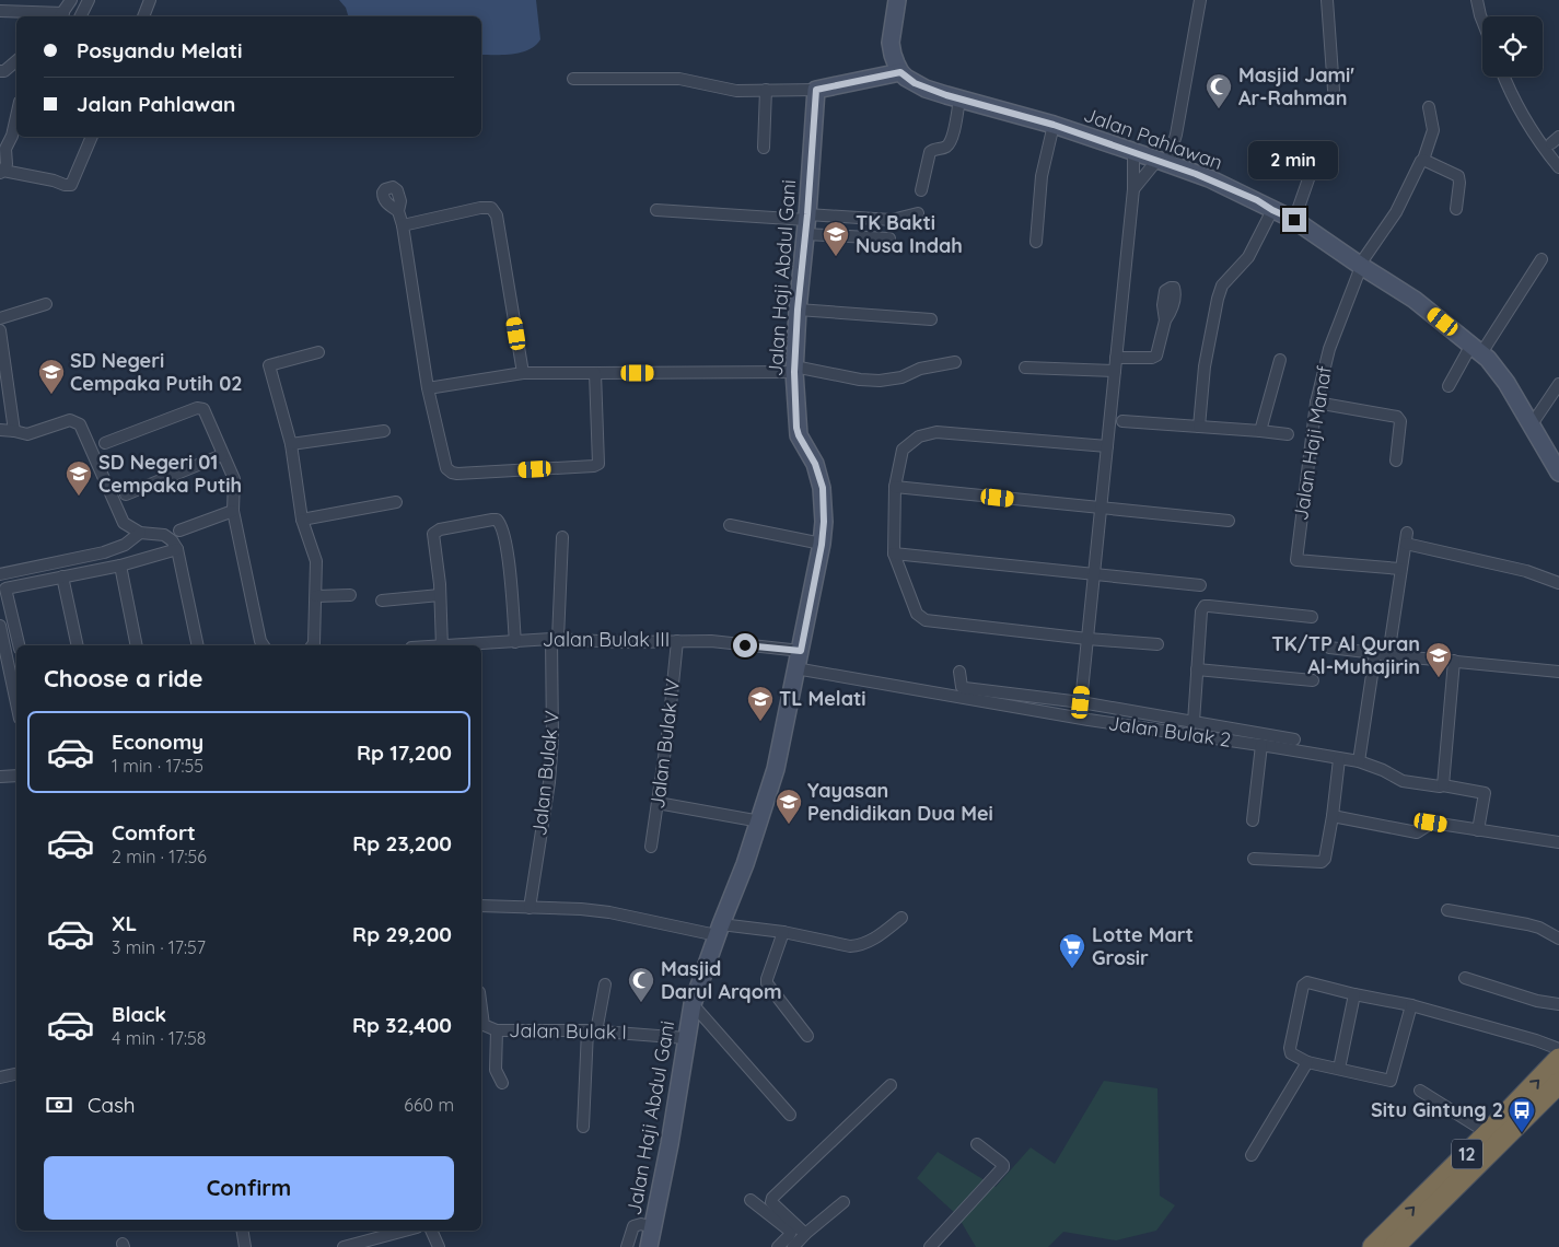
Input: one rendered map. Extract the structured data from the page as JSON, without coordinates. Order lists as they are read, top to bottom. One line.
{"streets":{"highway":["12"],"street":["Jalan Pahlawan","Jalan Haji Abdul Gani","Jalan Haji Manaf","Jalan Bulak III","Jalan Bulak 2","Jalan Bulak IV","Jalan Bulak V","Jalan Bulak I"]},"crossings":[["Jalan Pahlawan","Jalan Haji Manaf"],["Jalan Haji Abdul Gani","Jalan Bulak III"],["Jalan Haji Abdul Gani","Jalan Bulak 2"],["Jalan Haji Abdul Gani","Jalan Bulak I"],["Jalan Bulak III","Jalan Bulak IV"],["Jalan Bulak III","Jalan Bulak V"]],"places":{"mosque":["Masjid Jami' Ar-Rahman","Masjid Darul Arqom"],"school or university":["TK Bakti Nusa Indah","SD Negeri Cempaka Putih 02","SD Negeri 01 Cempaka Putih","TK/TP Al Quran Al-Muhajirin","TL Melati","Yayasan Pendidikan Dua Mei"],"supermarket":["Lotte Mart Grosir"],"bus stop":["Situ Gintung 2"]},"page":{"banner":["Posyandu Melati","Jalan Pahlawan"],"bubble":"2 min","heading":"Choose a ride","list":[{"name":"Economy","note":"1 min · 17:55","value":"Rp 17,200"},{"name":"Comfort","note":"2 min · 17:56","value":"Rp 23,200"},{"name":"XL","note":"3 min · 17:57","value":"Rp 29,200"},{"name":"Black","note":"4 min · 17:58","value":"Rp 32,400"}],"pay":["Cash","660 m"],"buttons":"Confirm"}}
